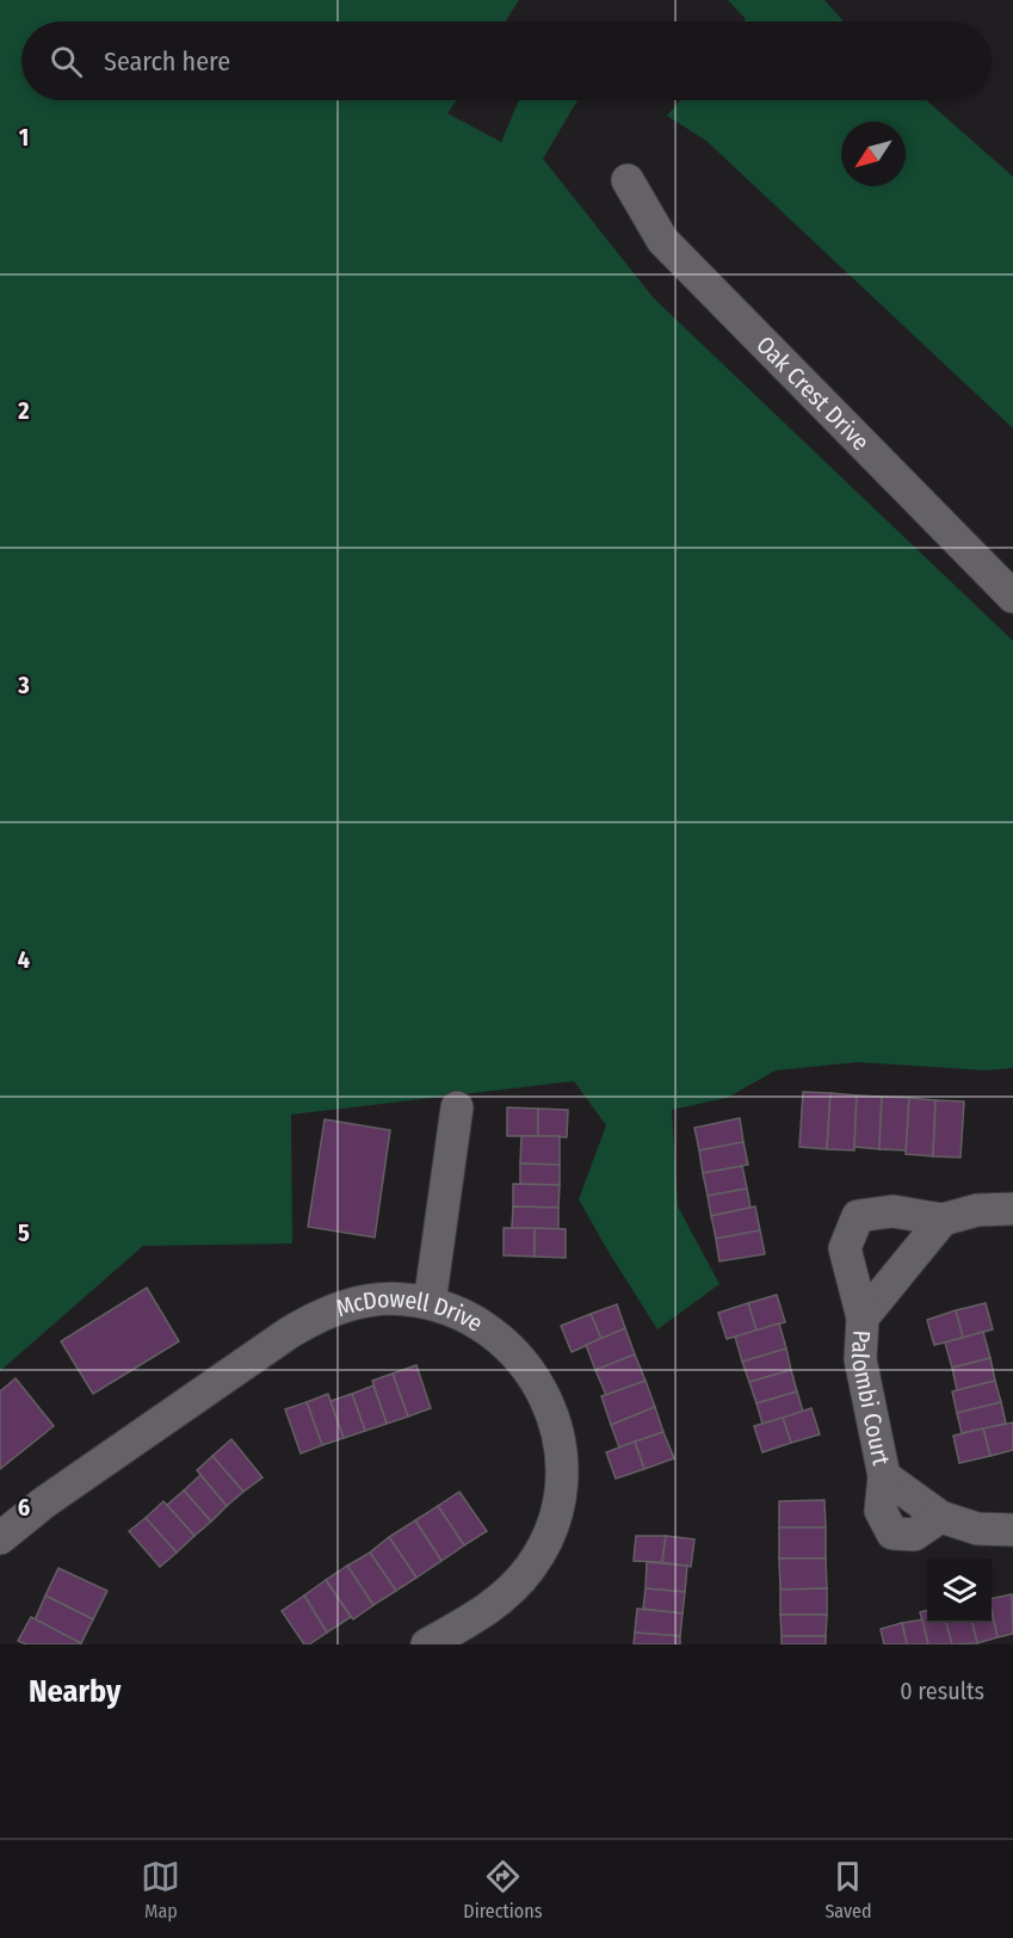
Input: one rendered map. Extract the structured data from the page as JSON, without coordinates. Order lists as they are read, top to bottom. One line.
{"streets":{"street":["Oak Crest Drive","McDowell Drive","Palombi Court"]},"north":"bottom left","page":{"search":"Search here","heading":["Nearby","0 results"],"nav":["Map","Directions","Saved"]},"grid":{"rows":["1","2","3","4","5","6"]}}
